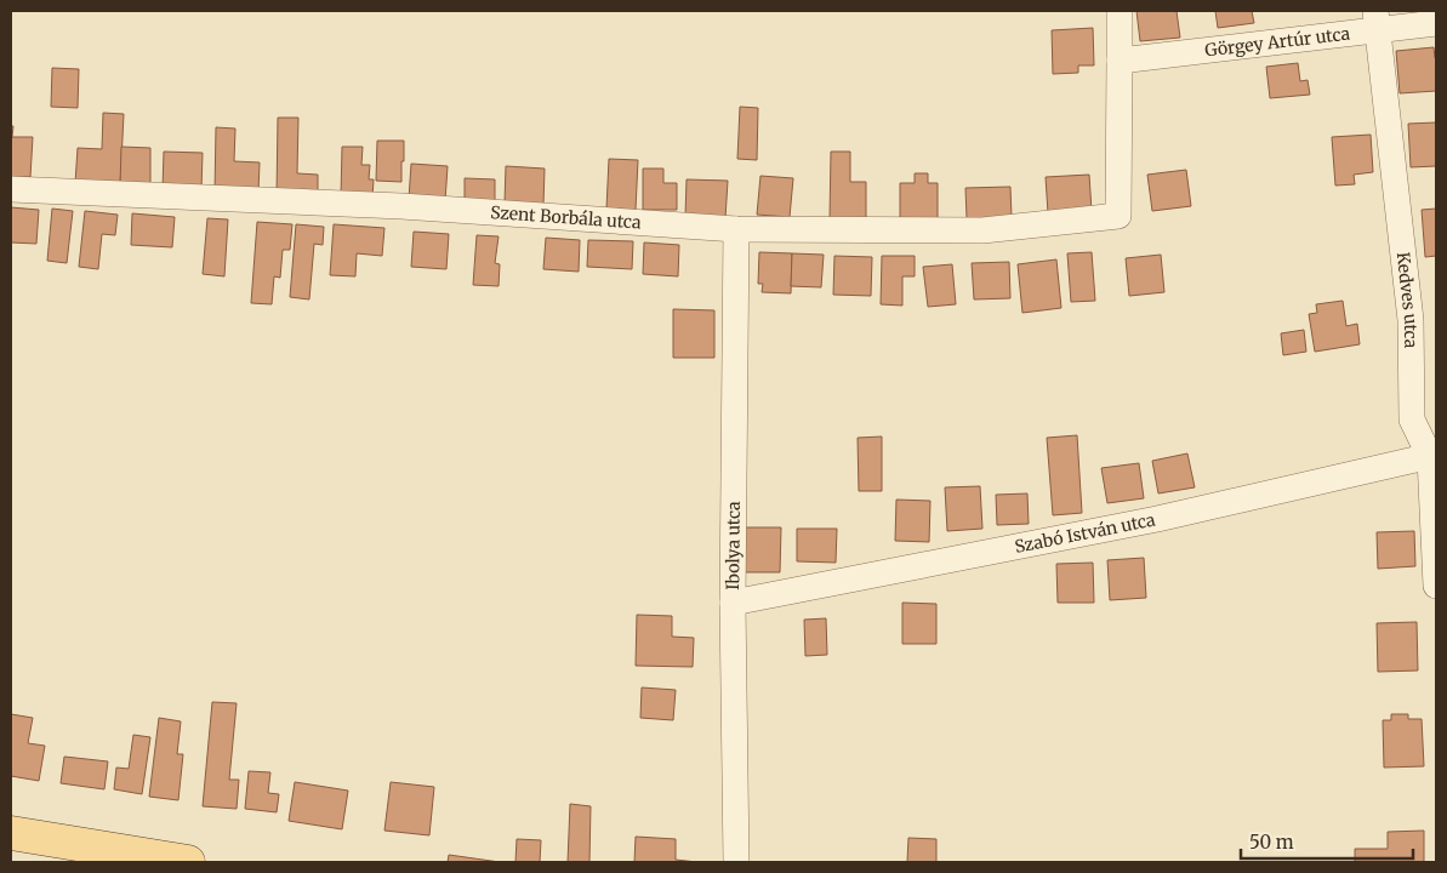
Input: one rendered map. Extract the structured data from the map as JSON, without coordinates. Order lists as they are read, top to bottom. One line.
{"streets":{"street":["Görgey Artúr utca","Szent Borbála utca","Kedves utca","Szabó István utca","Ibolya utca"]},"crossings":[["Görgey Artúr utca","Szent Borbála utca"],["Görgey Artúr utca","Kedves utca"],["Szent Borbála utca","Ibolya utca"],["Kedves utca","Szabó István utca"],["Szabó István utca","Ibolya utca"]],"scale_bar":"50 m"}
